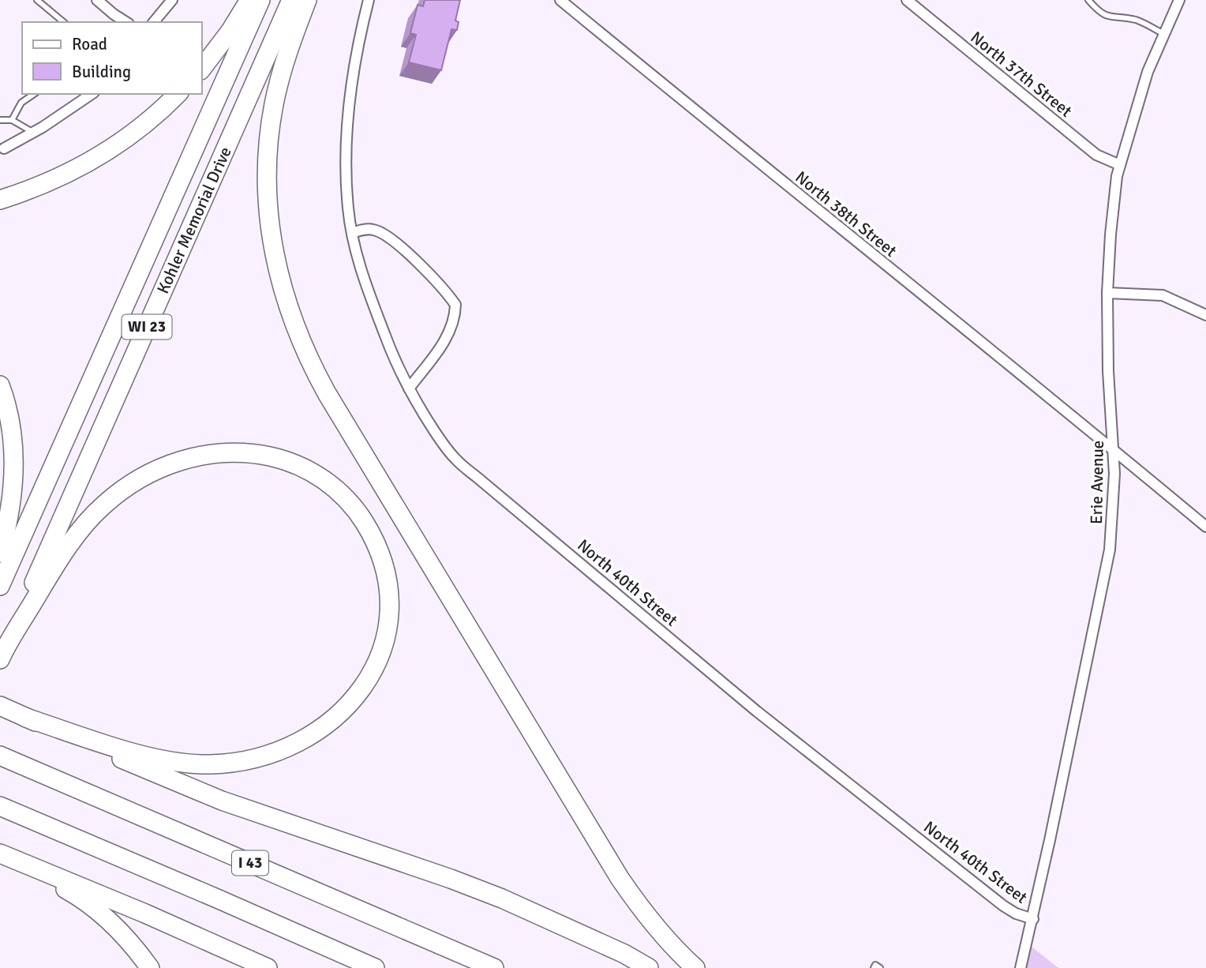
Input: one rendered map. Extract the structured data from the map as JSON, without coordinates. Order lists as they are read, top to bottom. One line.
{"streets":{"highway":["Kohler Memorial Drive","WI 23","I 43"],"street":["North 37th Street","North 38th Street","Erie Avenue","North 40th Street"]},"crossings":[["North 37th Street","Erie Avenue"],["North 38th Street","Erie Avenue"],["Erie Avenue","North 40th Street"]],"legend":["Road","Building"]}
